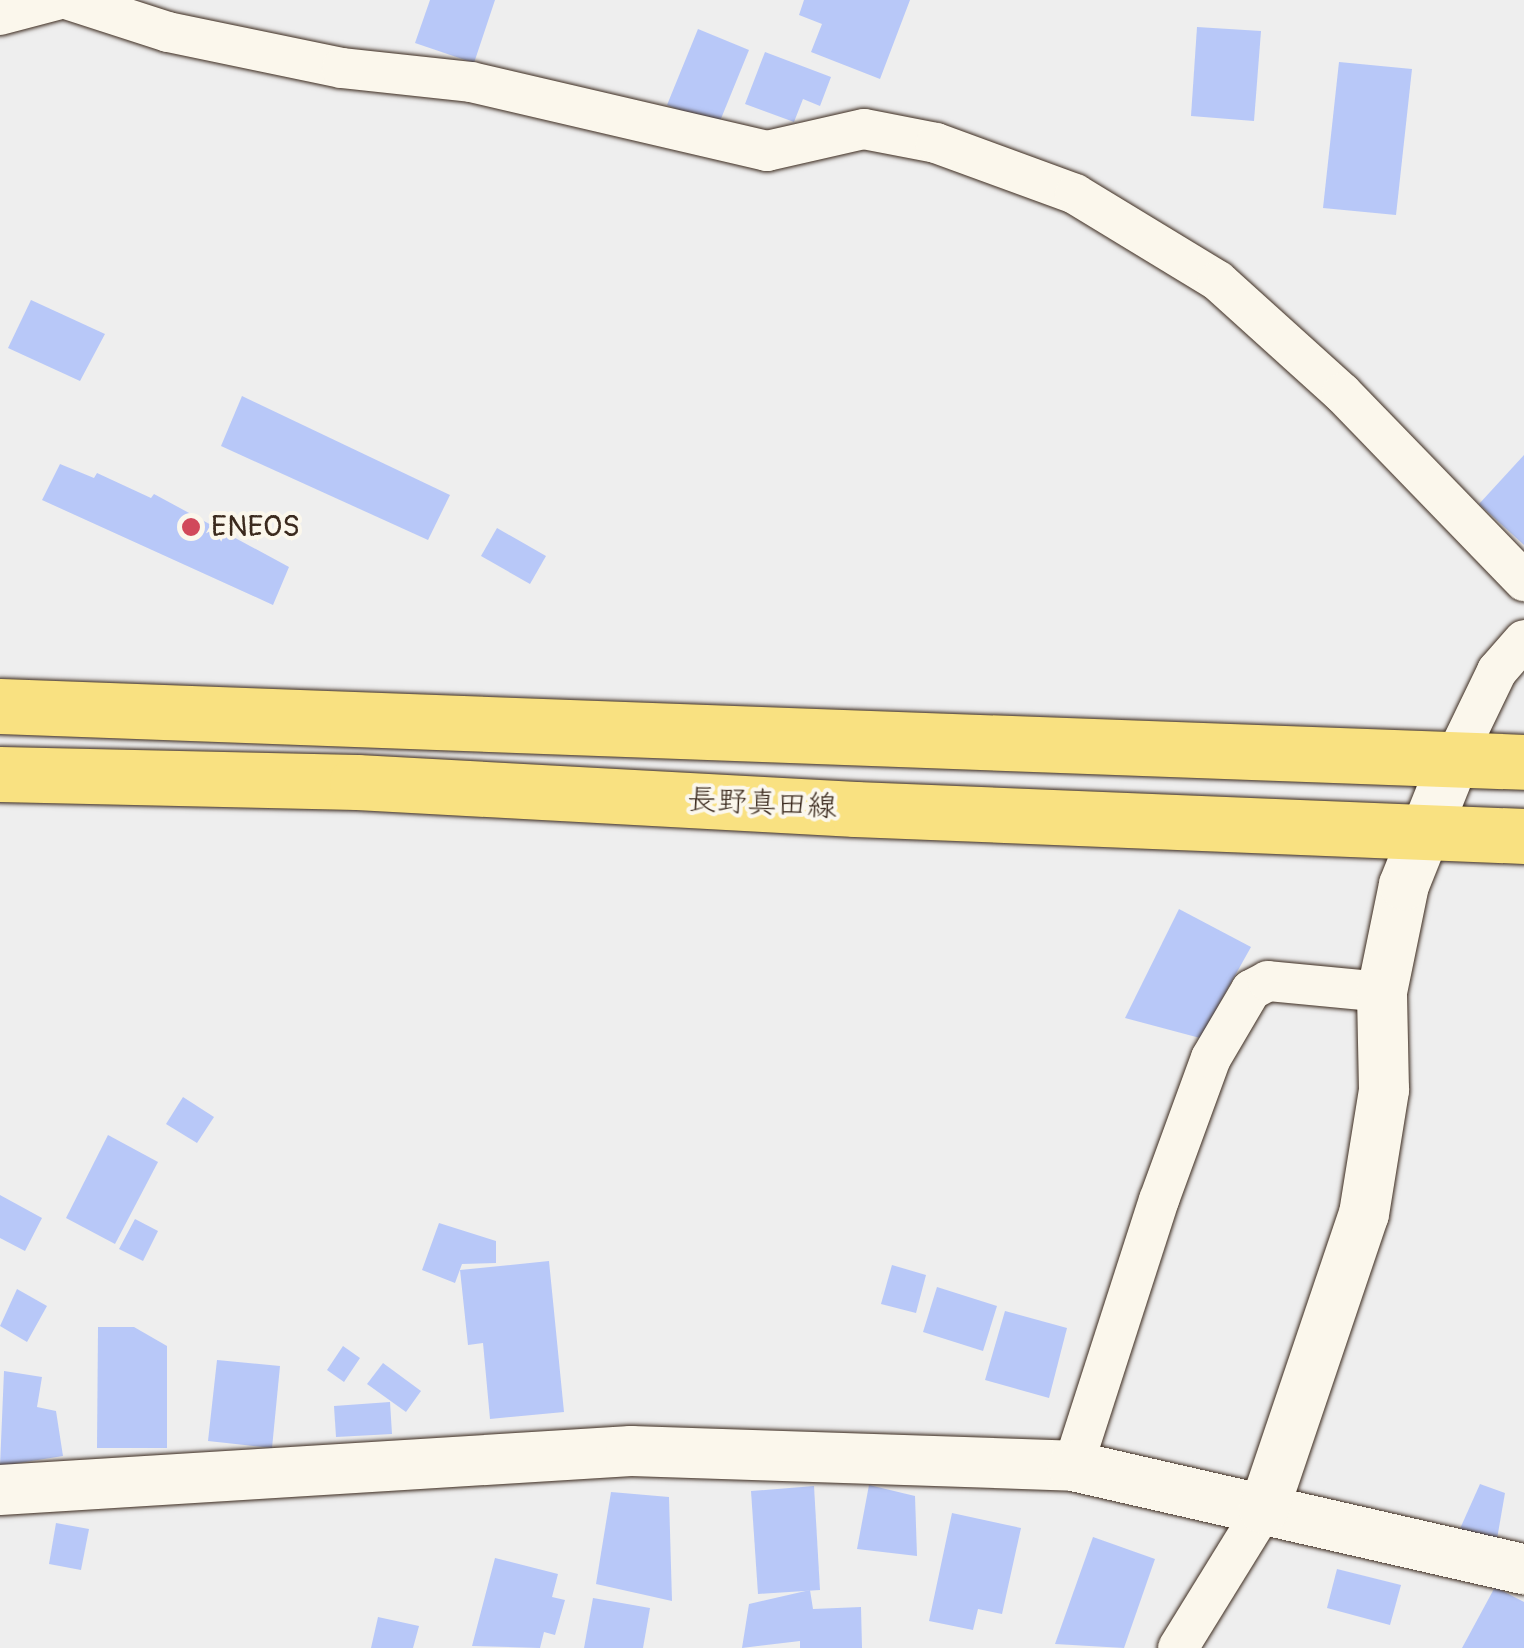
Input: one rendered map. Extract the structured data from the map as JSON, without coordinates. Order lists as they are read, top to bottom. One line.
{"streets":{"main road":["長野真田線"]},"places":["ENEOS"]}
